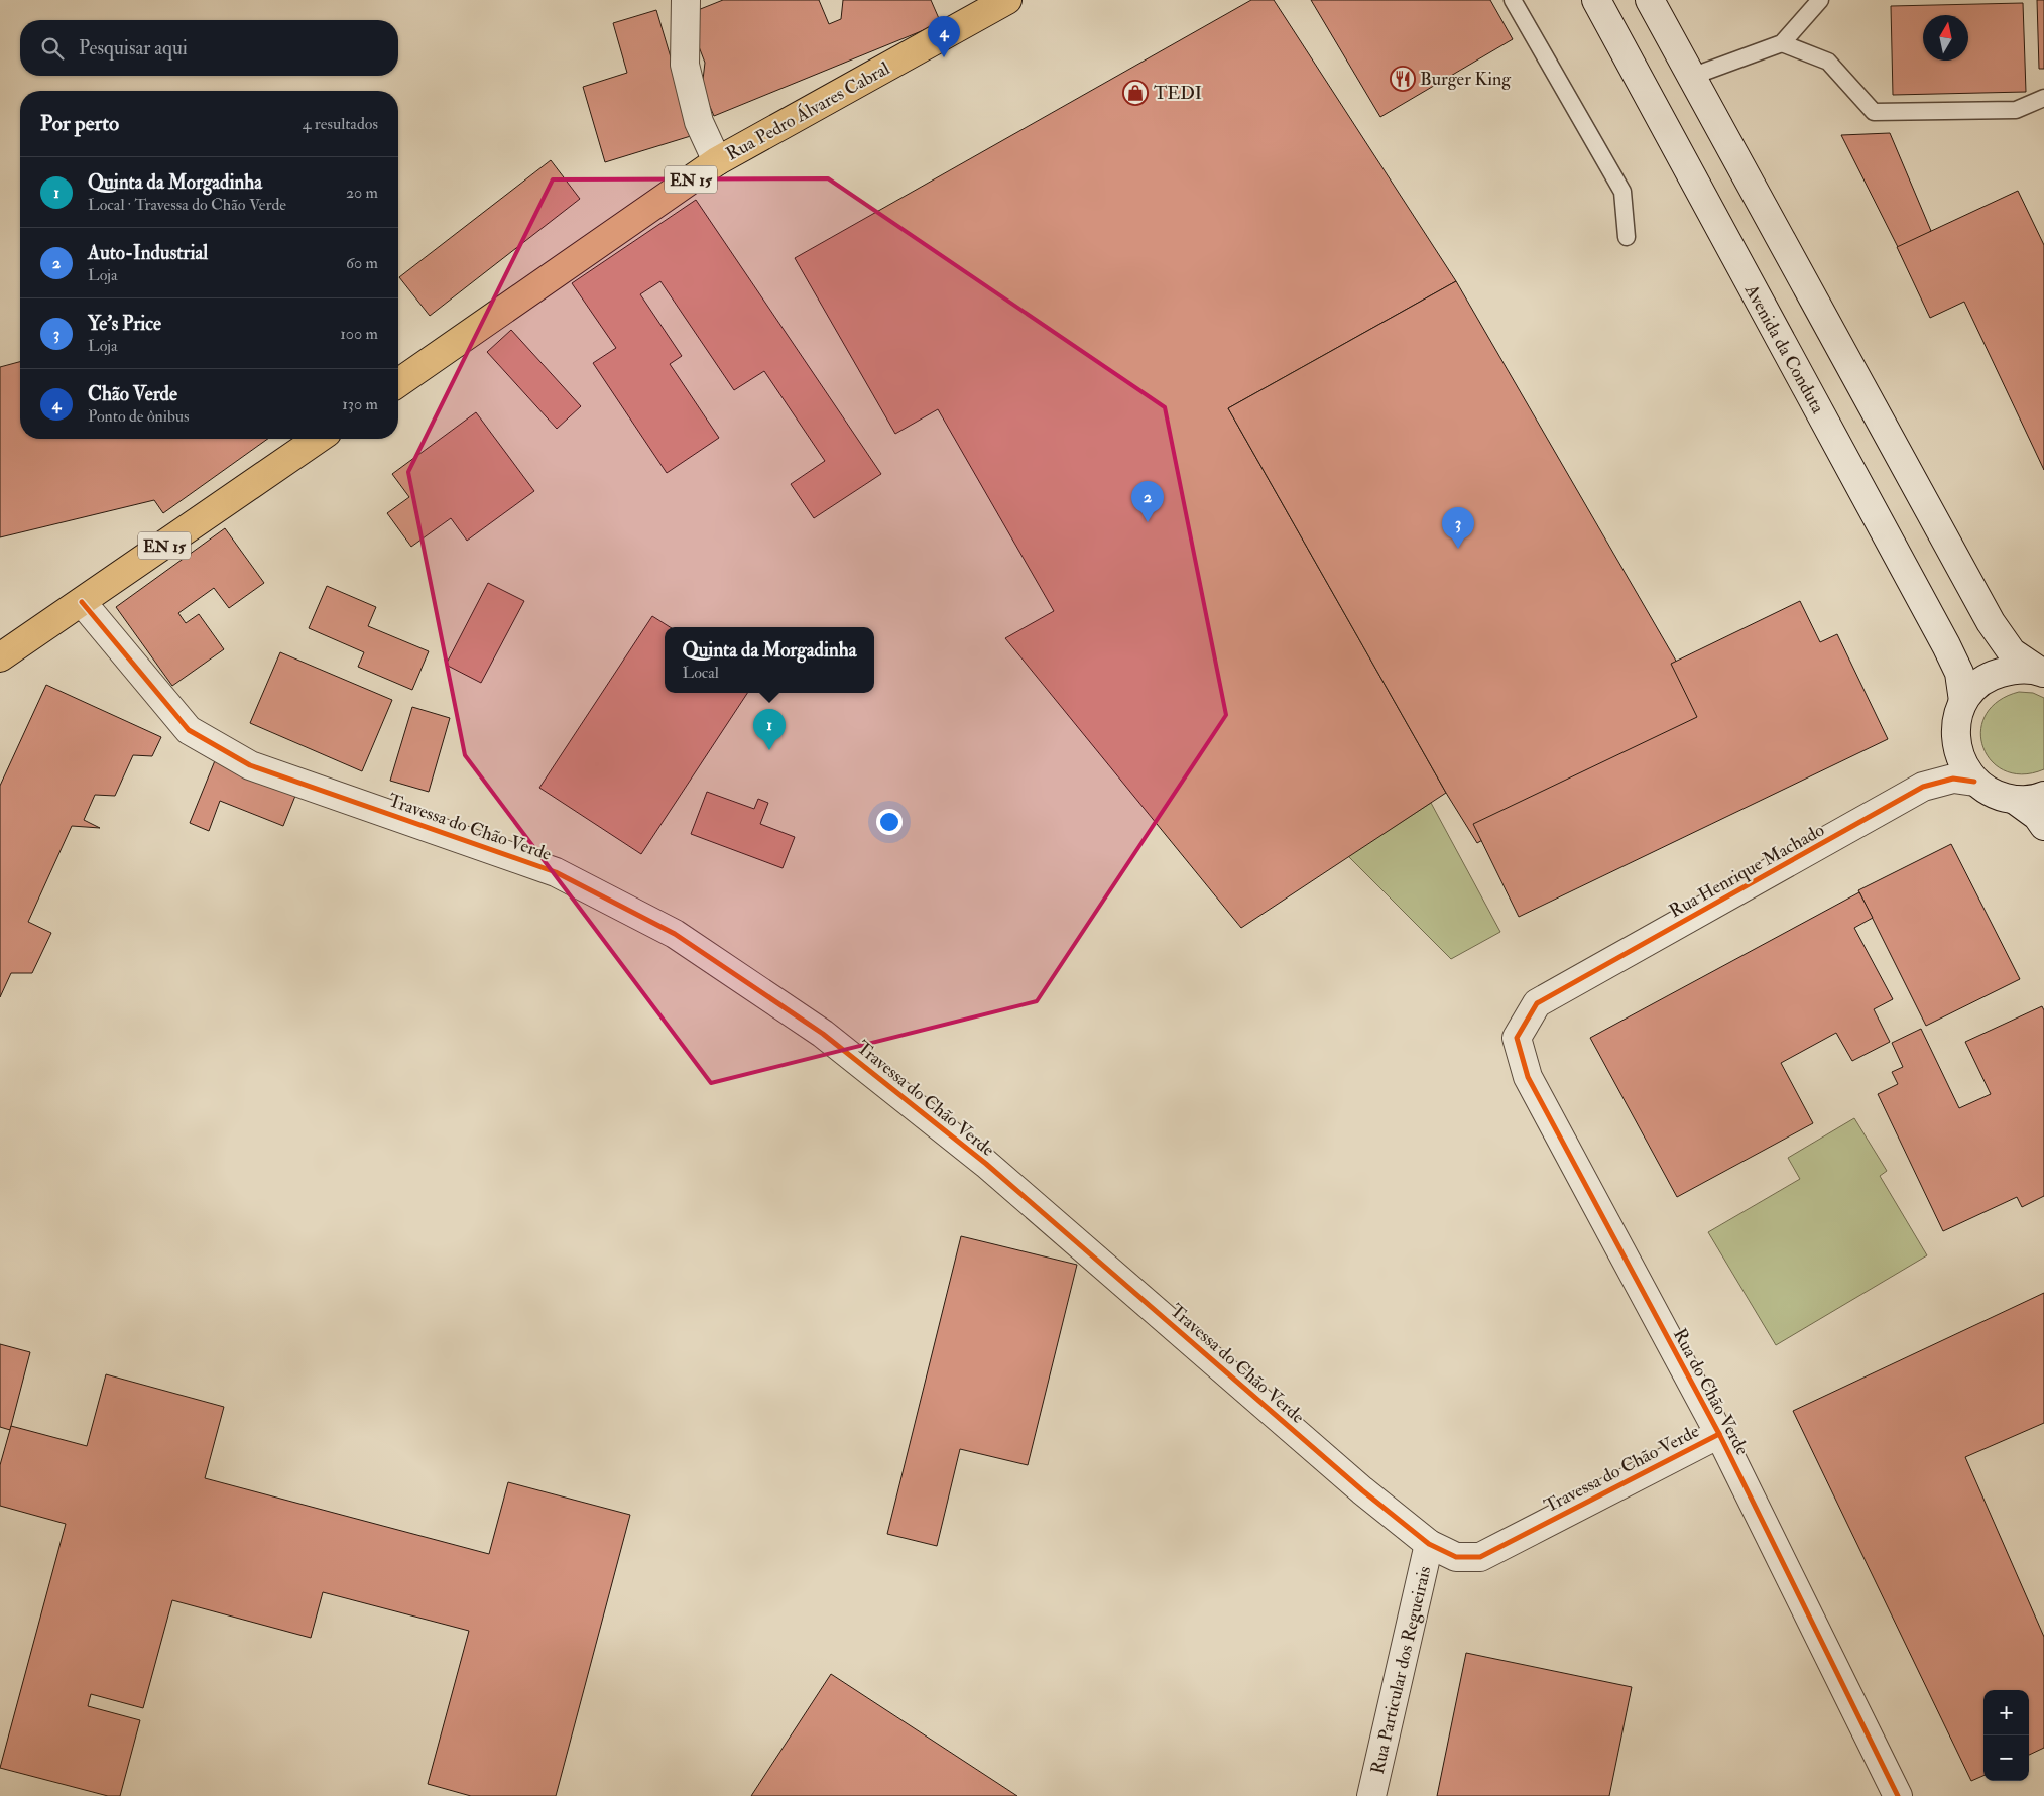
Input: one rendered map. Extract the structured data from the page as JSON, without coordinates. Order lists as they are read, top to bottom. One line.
{"streets":{"main road":["Rua Pedro Álvares Cabral","EN 15"],"street":["Avenida da Conduta","Travessa do Chão Verde","Rua Henrique Machado","Rua do Chão Verde","Rua Particular dos Regueirais"]},"crossings":[["EN 15","Travessa do Chão Verde"],["Travessa do Chão Verde","Rua do Chão Verde"],["Travessa do Chão Verde","Rua Particular dos Regueirais"],["Rua Henrique Machado","Rua do Chão Verde"]],"places":{"restaurant":["Burger King"],"shop":["TEDI"]},"north":"top","page":{"pins":["4","2","3","1"],"search":"Pesquisar aqui","heading":["Por perto","4 resultados"],"list":[{"mark":"1","name":"Quinta da Morgadinha","note":"Local · Travessa do Chão Verde","value":"20 m"},{"mark":"2","name":"Auto-Industrial","note":"Loja","value":"60 m"},{"mark":"3","name":"Ye's Price","note":"Loja","value":"100 m"},{"mark":"4","name":"Chão Verde","note":"Ponto de ônibus","value":"130 m"}],"popup":["Quinta da Morgadinha","Local"],"map_buttons":["+","−"]}}
